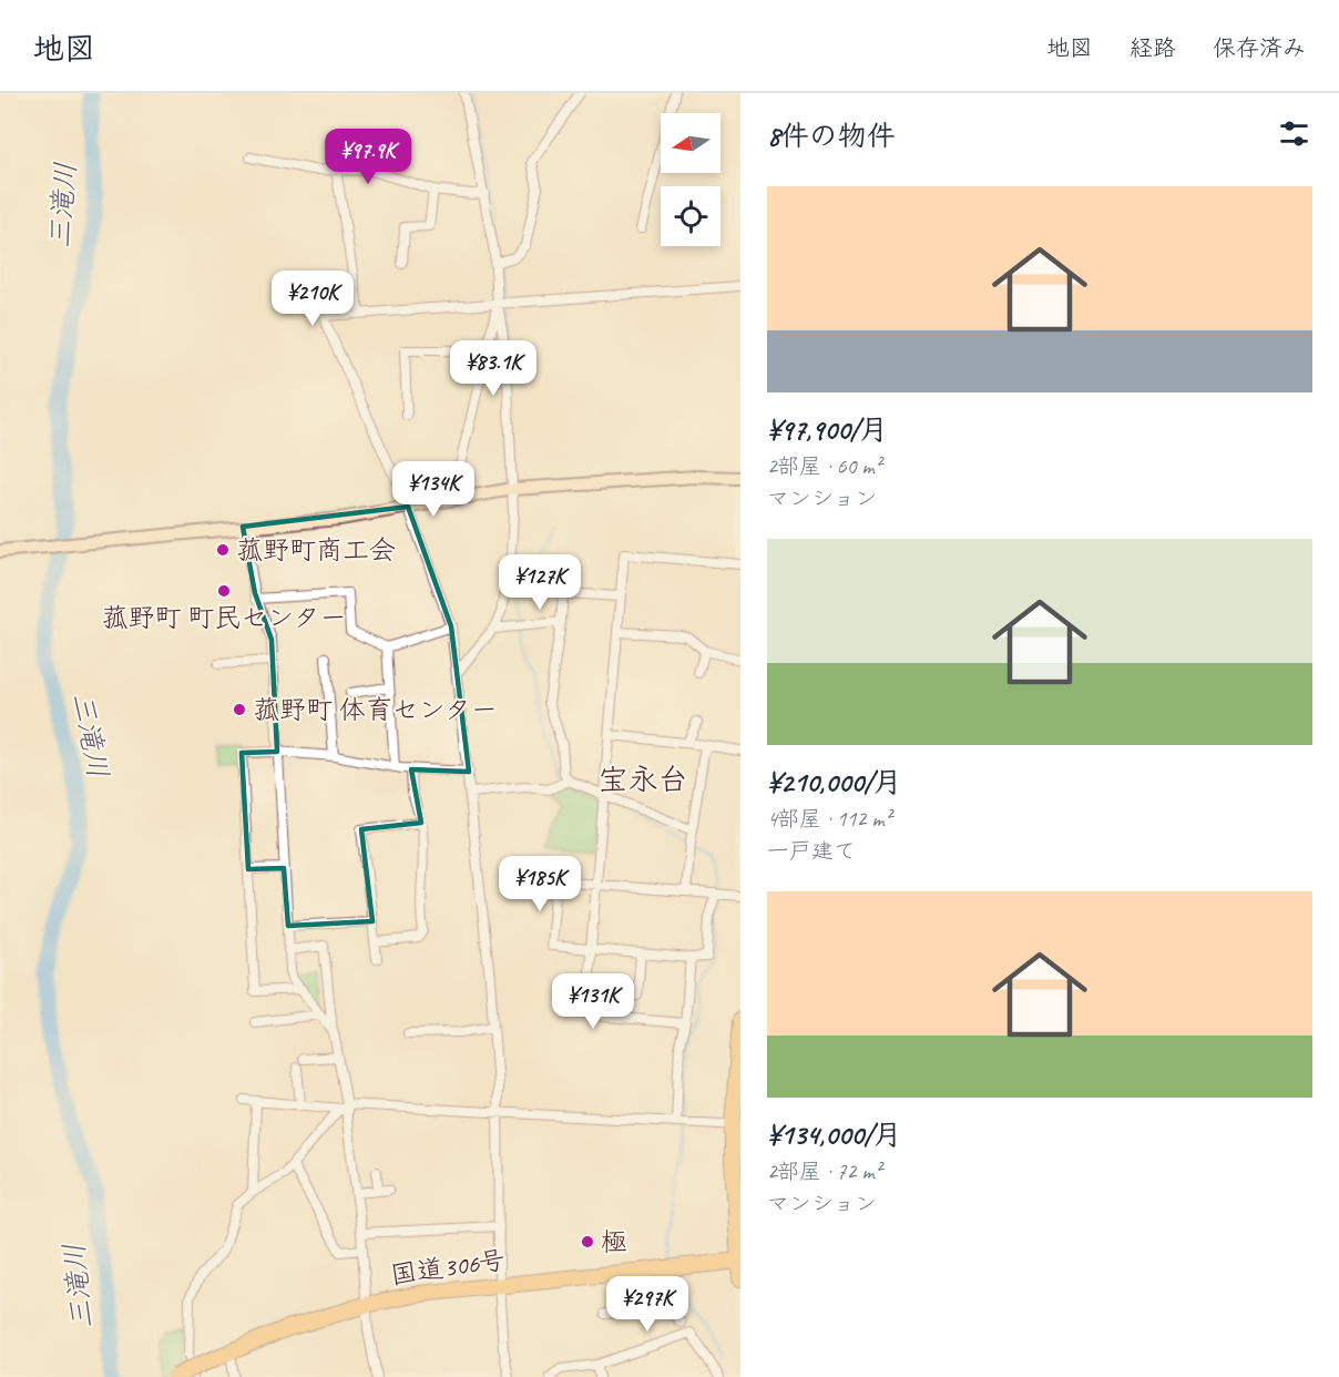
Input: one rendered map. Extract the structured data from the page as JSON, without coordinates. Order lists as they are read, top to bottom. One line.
{"streets":{"highway":["国道306号"]},"districts":["宝永台"],"water":["三滝川"],"places":["菰野町商工会","菰野町 町民センター","菰野町 体育センター","極"],"north":"left","page":{"header":"地図","nav":["地図","経路","保存済み"],"heading":"8件の物件","price":["¥97.9K","¥210K","¥83.1K","¥134K","¥127K","¥185K","¥131K","¥297K"],"list":[{"name":"¥97,900/月","note":"2部屋 · 60 m² · マンション"},{"name":"¥210,000/月","note":"4部屋 · 112 m² · 一戸建て"},{"name":"¥134,000/月","note":"2部屋 · 72 m² · マンション"}]}}
